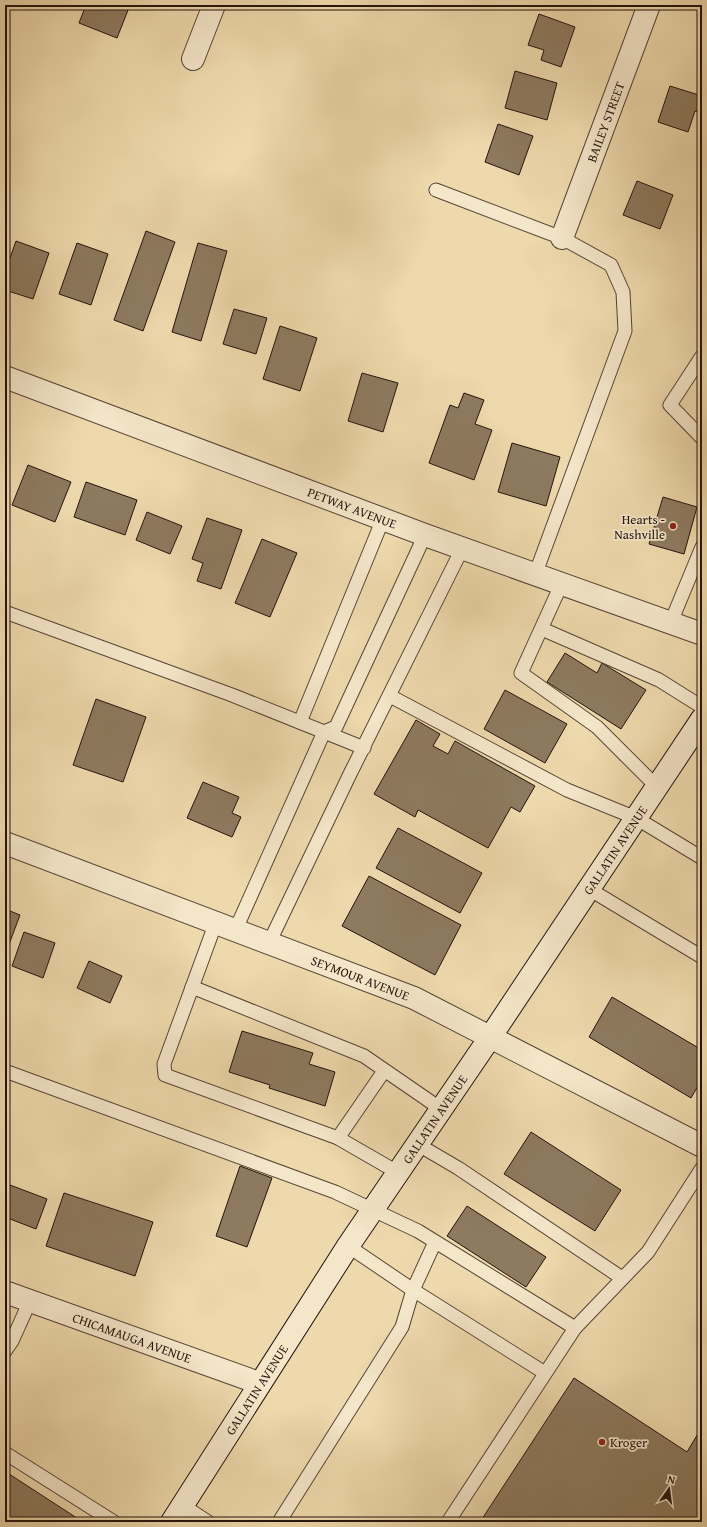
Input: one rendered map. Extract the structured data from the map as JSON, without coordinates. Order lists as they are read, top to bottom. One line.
{"streets":{"street":["BAILEY STREET","PETWAY AVENUE","GALLATIN AVENUE","SEYMOUR AVENUE","CHICAMAUGA AVENUE"]},"crossings":[["GALLATIN AVENUE","SEYMOUR AVENUE"],["GALLATIN AVENUE","CHICAMAUGA AVENUE"]],"places":["Hearts - Nashville","Kroger"],"north":"top"}
